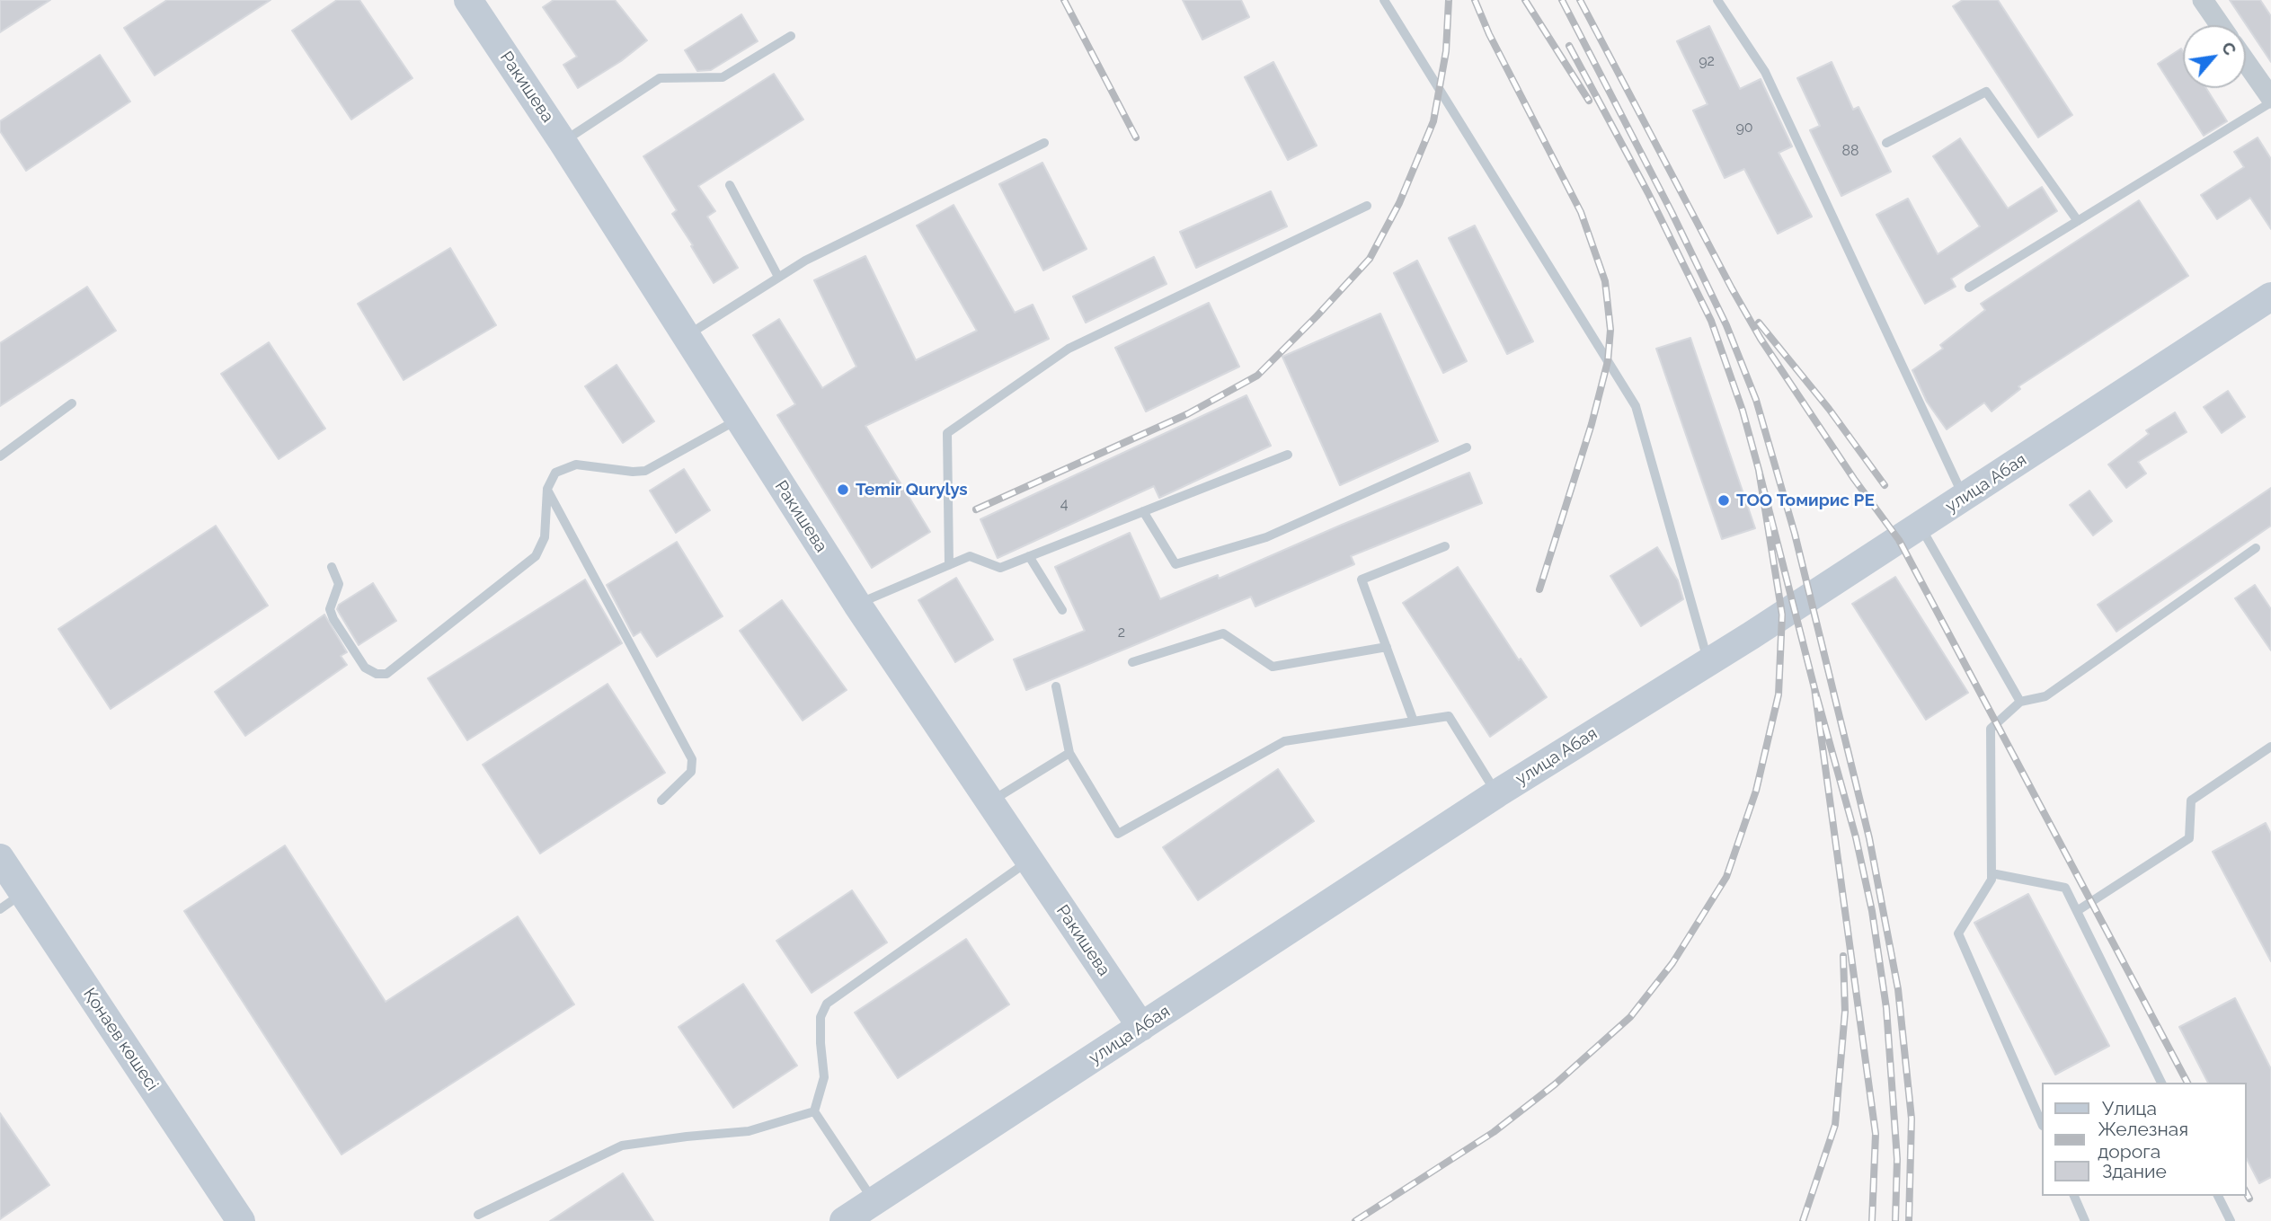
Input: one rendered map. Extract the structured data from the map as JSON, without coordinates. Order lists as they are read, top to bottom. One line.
{"streets":{"street":["Ракишева","улица Абая","Қонаев көшесі"]},"crossings":[["Ракишева","улица Абая"]],"places":["Temir Qurylys","ТОО Томирис РЕ"],"house_numbers":["92","90","88","4","2"],"legend":["Улица","Железная дорога","Здание"],"north":"top right"}
